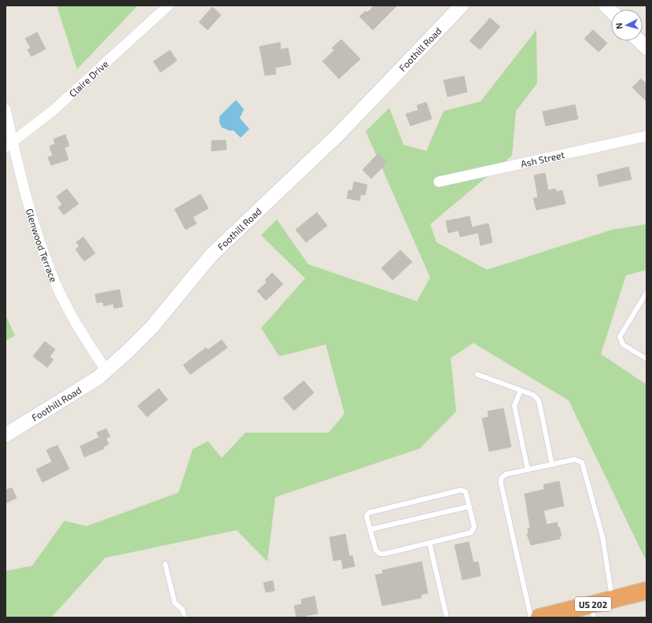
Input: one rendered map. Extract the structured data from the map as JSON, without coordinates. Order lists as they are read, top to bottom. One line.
{"streets":{"highway":["US 202"],"street":["Foothill Road","Claire Drive","Ash Street","Glenwood Terrace"]},"crossings":[["Foothill Road","Glenwood Terrace"],["Claire Drive","Glenwood Terrace"]],"north":"left"}
